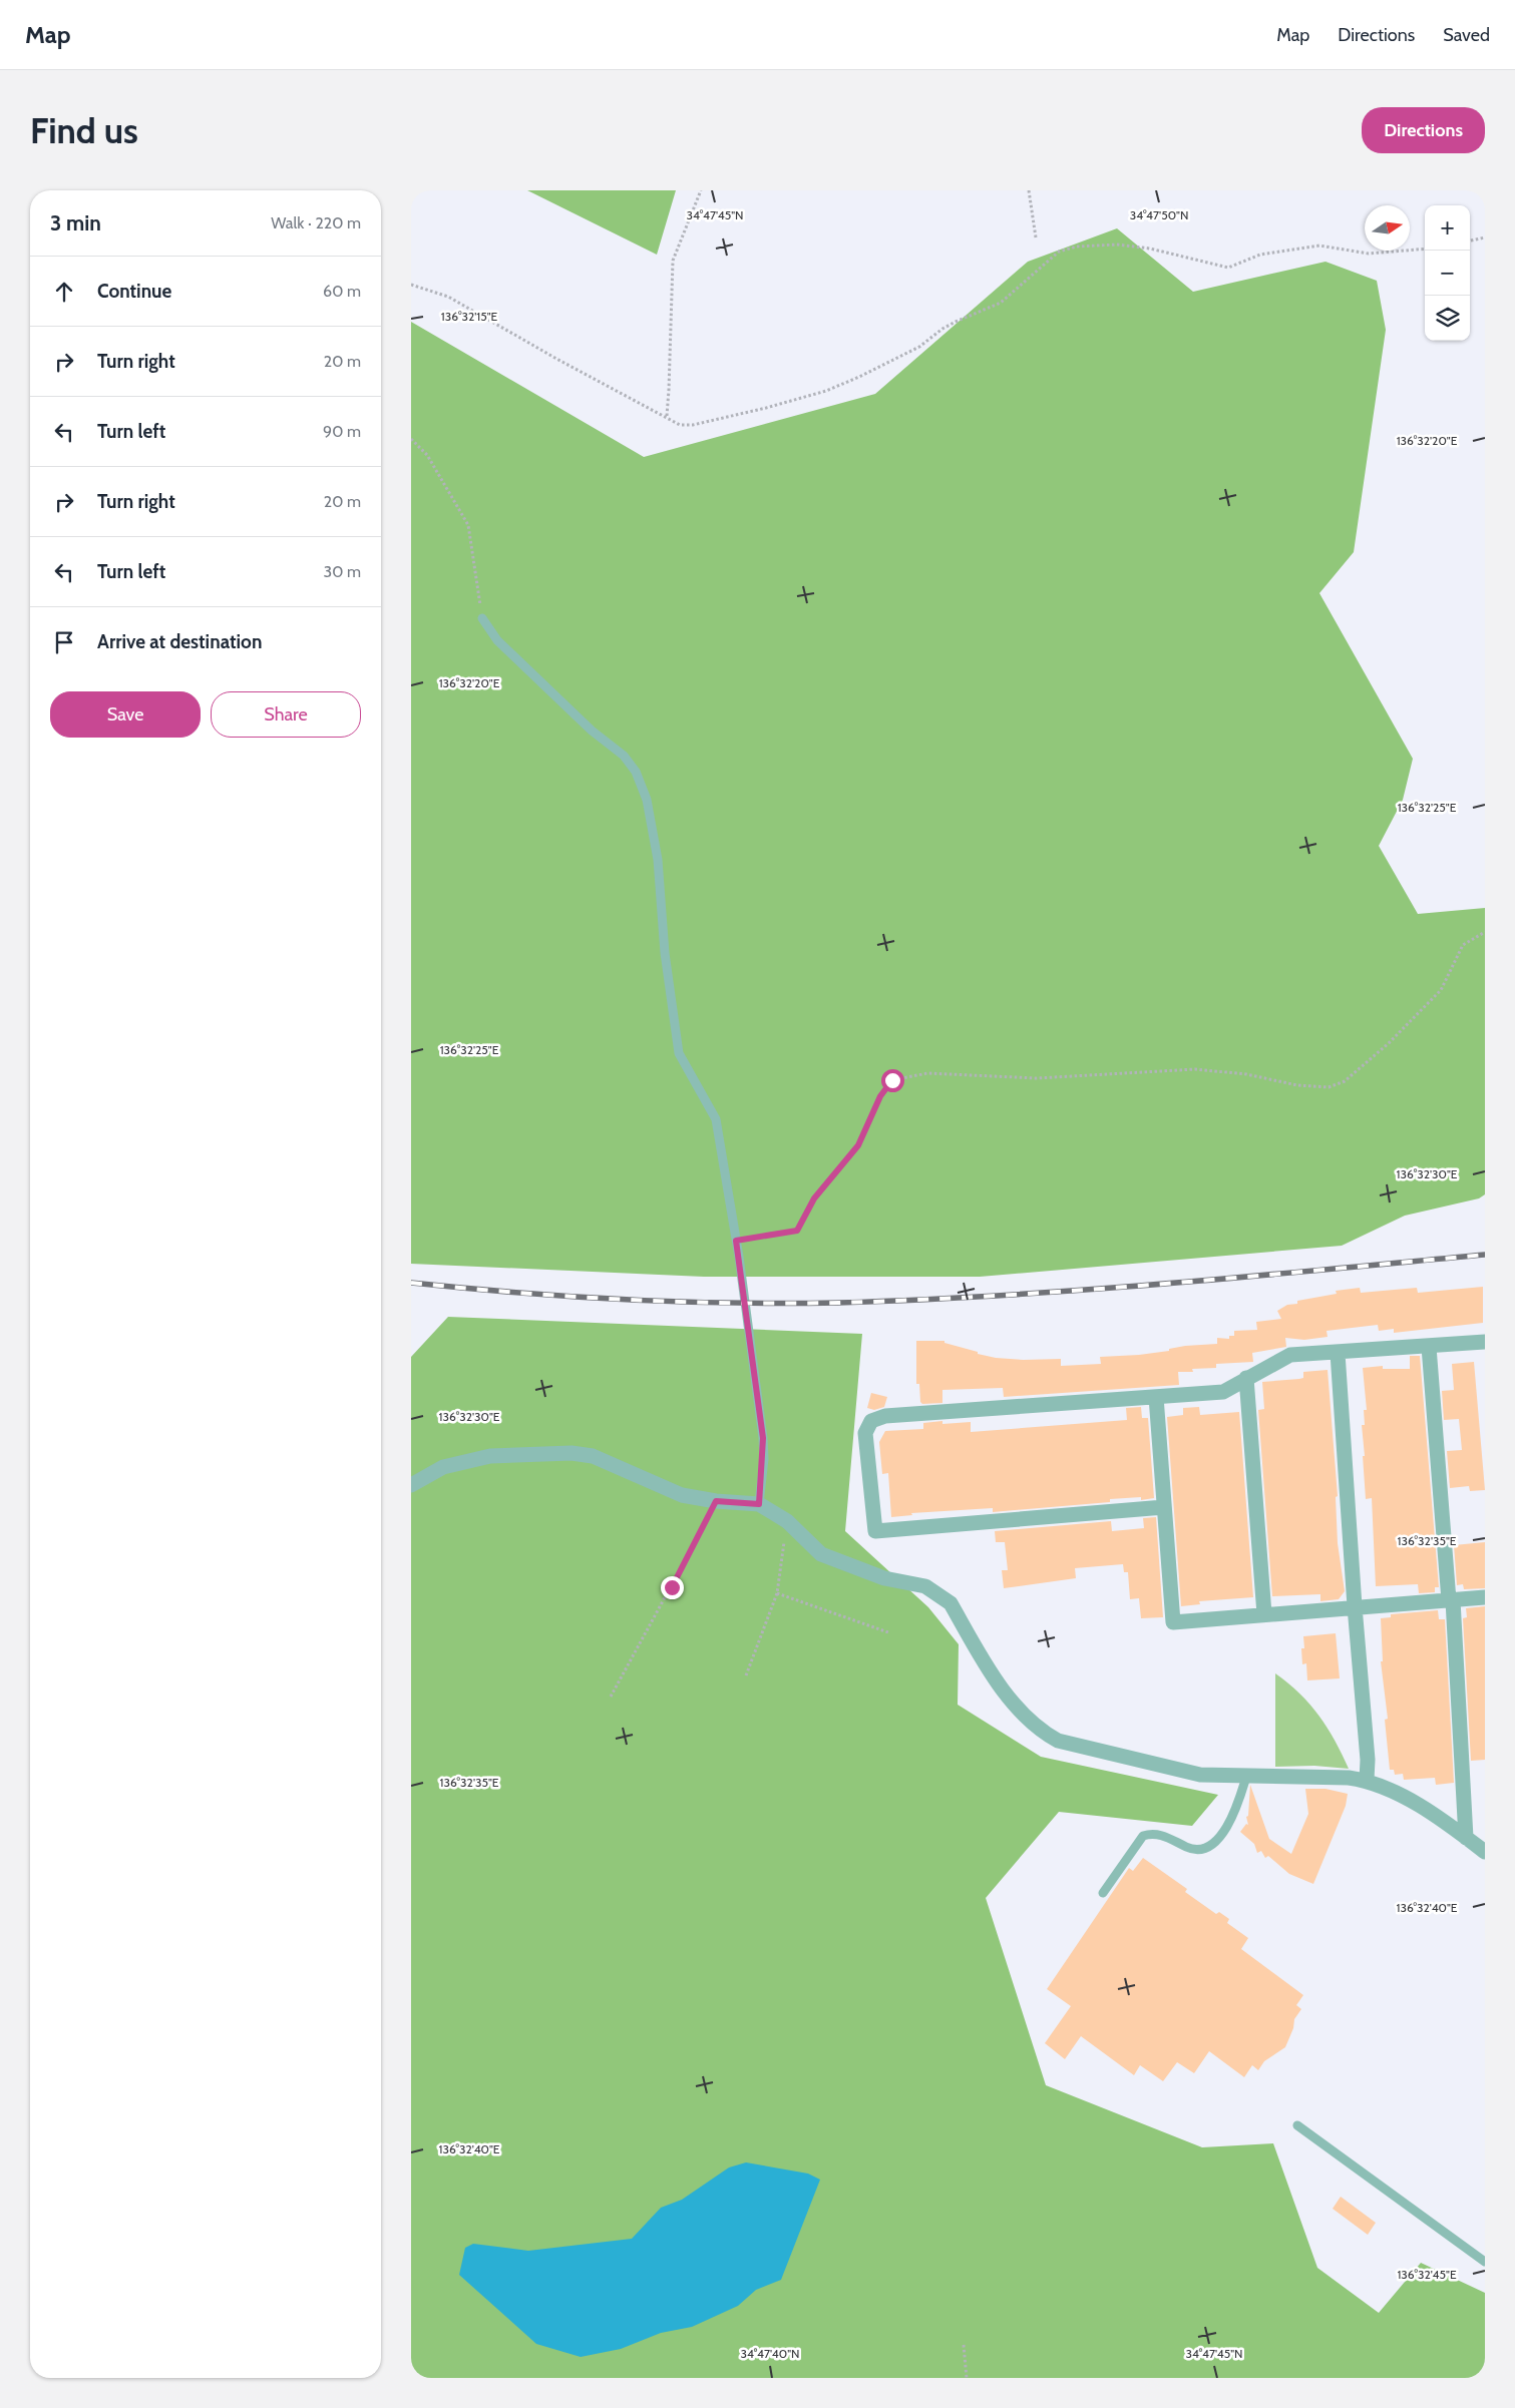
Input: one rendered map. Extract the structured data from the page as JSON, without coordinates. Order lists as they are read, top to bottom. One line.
{"north":"right","page":{"header":"Map","nav":["Map","Directions","Saved"],"buttons":["Directions",["Save","Share"]],"title":"Find us","heading":["3 min","Walk · 220 m"],"map_buttons":["+","−"],"list":[["Continue","60 m"],["Turn right","20 m"],["Turn left","90 m"],["Turn right","20 m"],["Turn left","30 m"],"Arrive at destination"]},"coordinates":["34°47'45\"N","34°47'50\"N","136°32'15\"E","136°32'20\"E","136°32'25\"E","136°32'30\"E","136°32'35\"E","136°32'40\"E","136°32'45\"E","34°47'40\"N"]}
